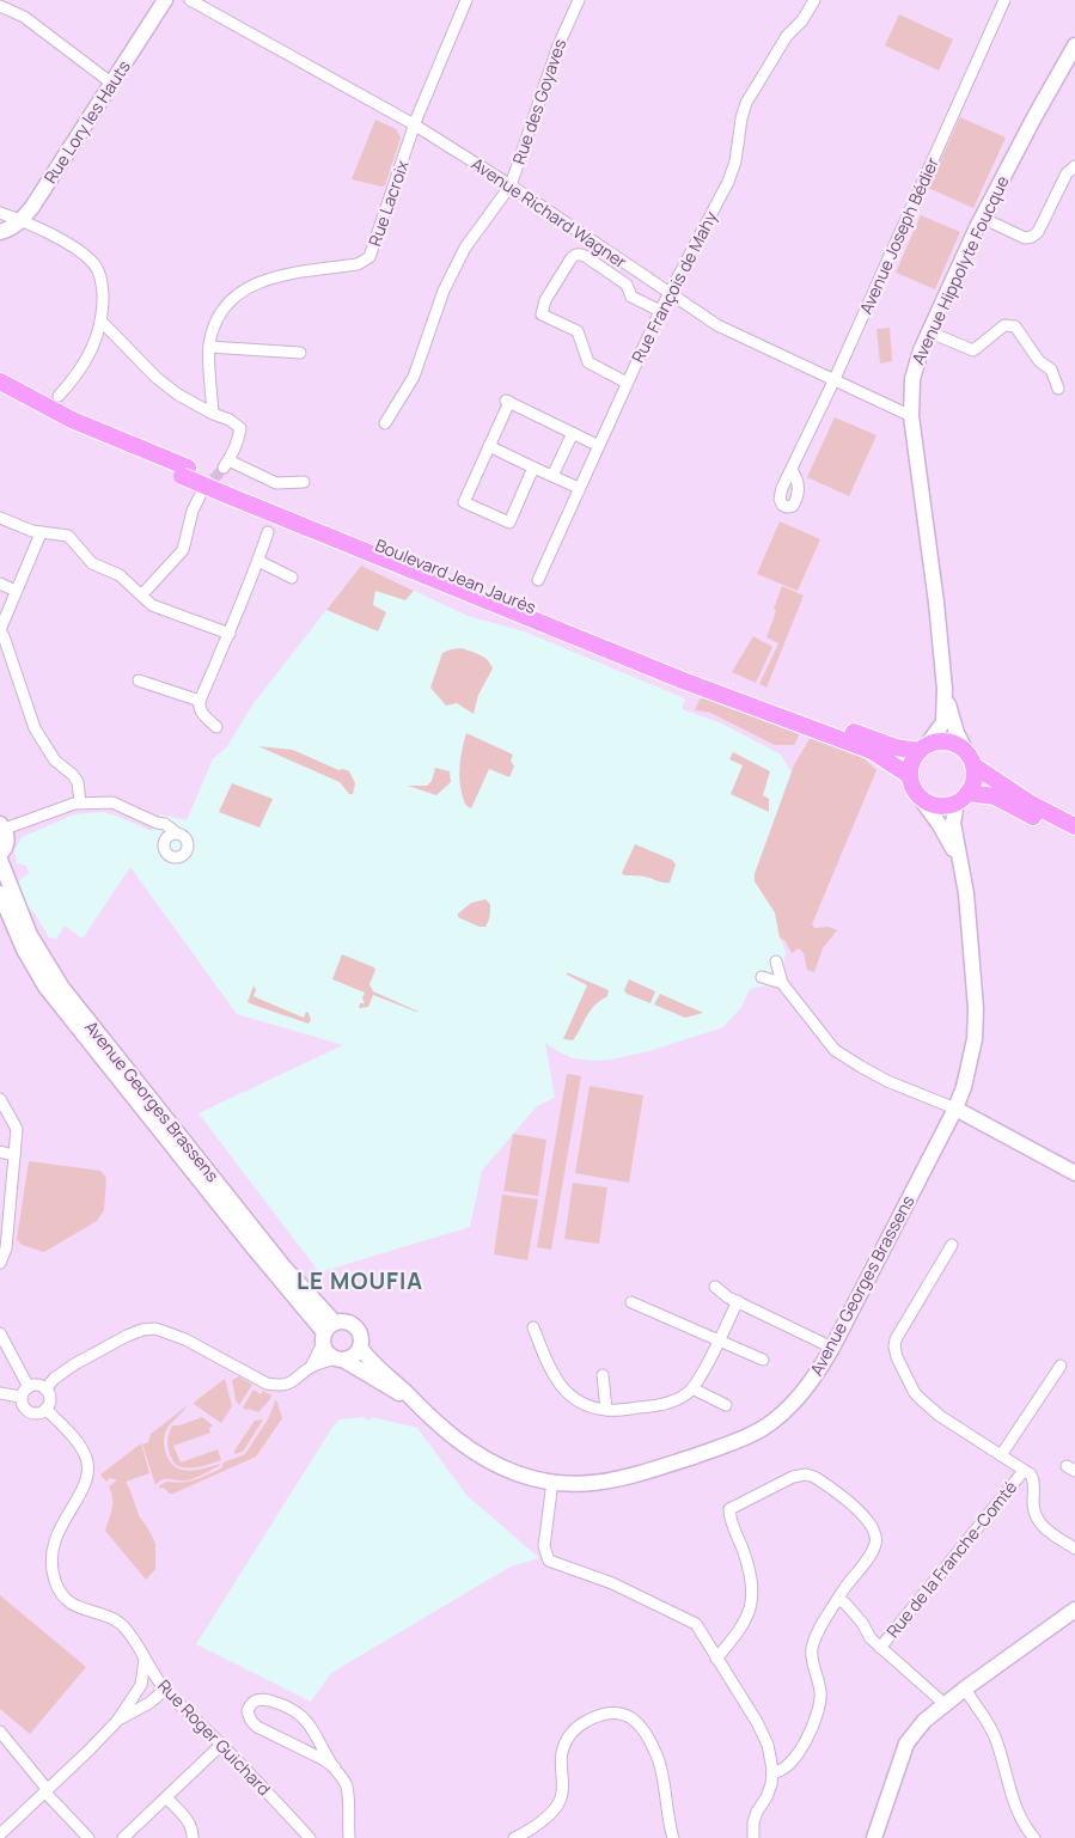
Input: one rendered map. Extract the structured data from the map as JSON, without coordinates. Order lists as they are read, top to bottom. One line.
{"streets":{"main road":["Boulevard Jean Jaurès"],"street":["Rue des Goyaves","Rue Lory les Hauts","Rue Lacroix","Avenue Richard Wagner","Avenue Joseph Bédier","Avenue Hippolyte Foucque","Rue François de Mahy","Avenue Georges Brassens","Rue de la Franche-Comté","Rue Roger Guichard"]},"crossings":[["Rue des Goyaves","Avenue Richard Wagner"],["Rue Lacroix","Avenue Richard Wagner"],["Avenue Richard Wagner","Avenue Joseph Bédier"],["Avenue Richard Wagner","Avenue Hippolyte Foucque"],["Avenue Richard Wagner","Rue François de Mahy"],["Avenue Hippolyte Foucque","Boulevard Jean Jaurès"],["Avenue Hippolyte Foucque","Avenue Georges Brassens"],["Boulevard Jean Jaurès","Avenue Georges Brassens"]],"districts":["LE MOUFIA"]}
